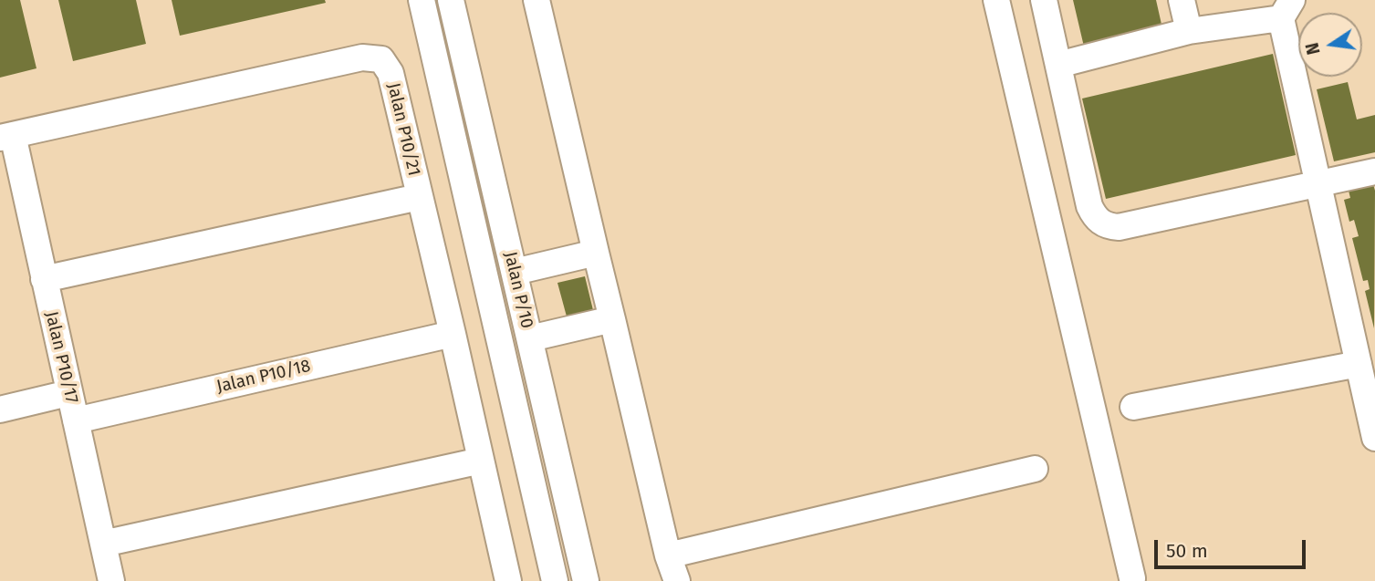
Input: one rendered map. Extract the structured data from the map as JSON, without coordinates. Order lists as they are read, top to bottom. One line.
{"streets":{"street":["Jalan P10/21","Jalan P/10","Jalan P10/17","Jalan P10/18"]},"crossings":[["Jalan P10/21","Jalan P10/17"],["Jalan P10/21","Jalan P10/18"],["Jalan P10/17","Jalan P10/18"]],"scale_bar":"50 m","north":"left"}
